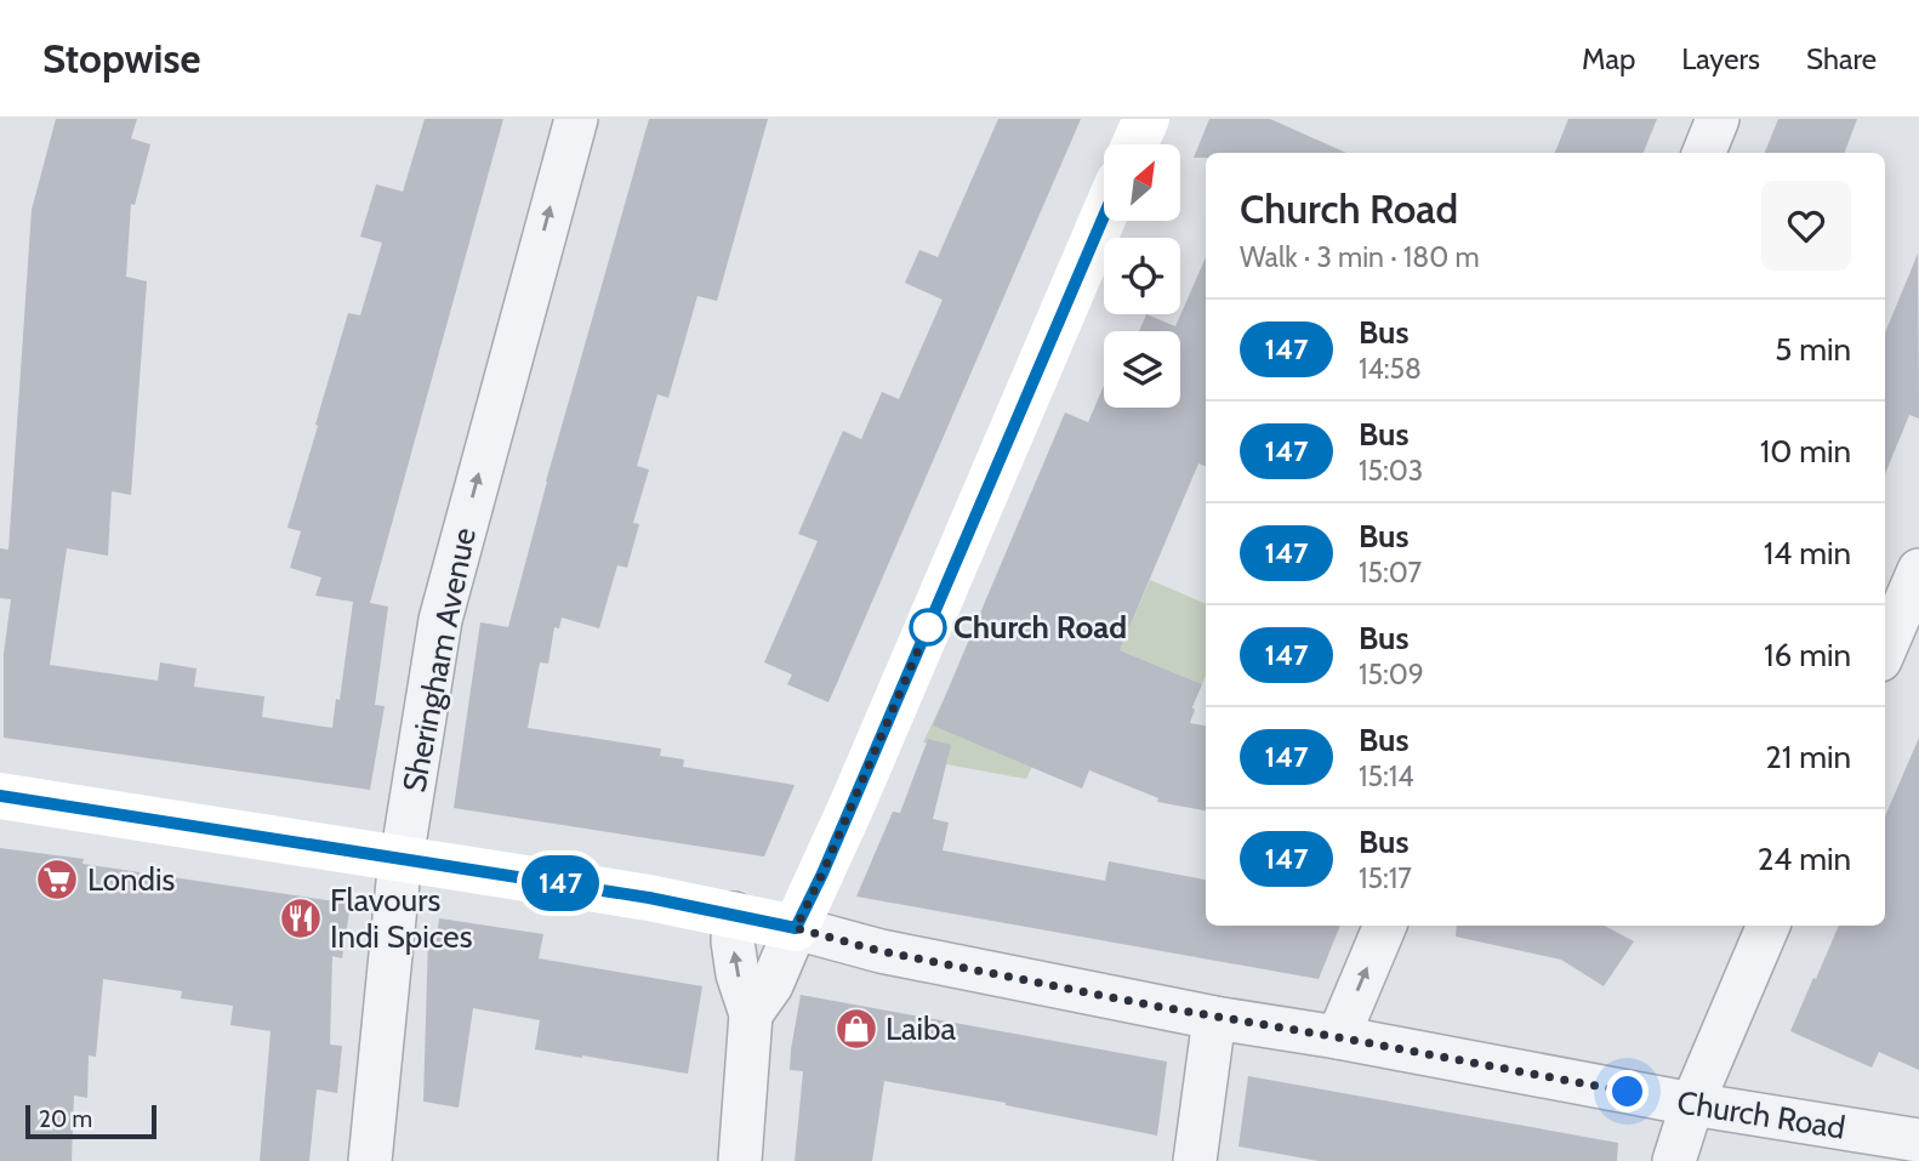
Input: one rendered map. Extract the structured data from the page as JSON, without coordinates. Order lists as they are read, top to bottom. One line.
{"streets":{"main road":["Church Road"],"street":["Sheringham Avenue"]},"crossings":[["Sheringham Avenue","Church Road"]],"one_way":["Sheringham Avenue"],"places":{"other":["Church Road"],"supermarket":["Londis"],"restaurant":["Flavours Indi Spices"],"shop":["Laiba"]},"lines":["bus line 147"],"scale_bar":"20 m","north":"top right","page":{"header":"Stopwise","nav":["Map","Layers","Share"],"on_map":"147","heading":["Church Road","Walk · 3 min · 180 m"],"list":[{"mark":"147","name":"Bus","note":"14:58","value":"5 min"},{"mark":"147","name":"Bus","note":"15:03","value":"10 min"},{"mark":"147","name":"Bus","note":"15:07","value":"14 min"},{"mark":"147","name":"Bus","note":"15:09","value":"16 min"},{"mark":"147","name":"Bus","note":"15:14","value":"21 min"},{"mark":"147","name":"Bus","note":"15:17","value":"24 min"}],"scale":"20 m"}}
